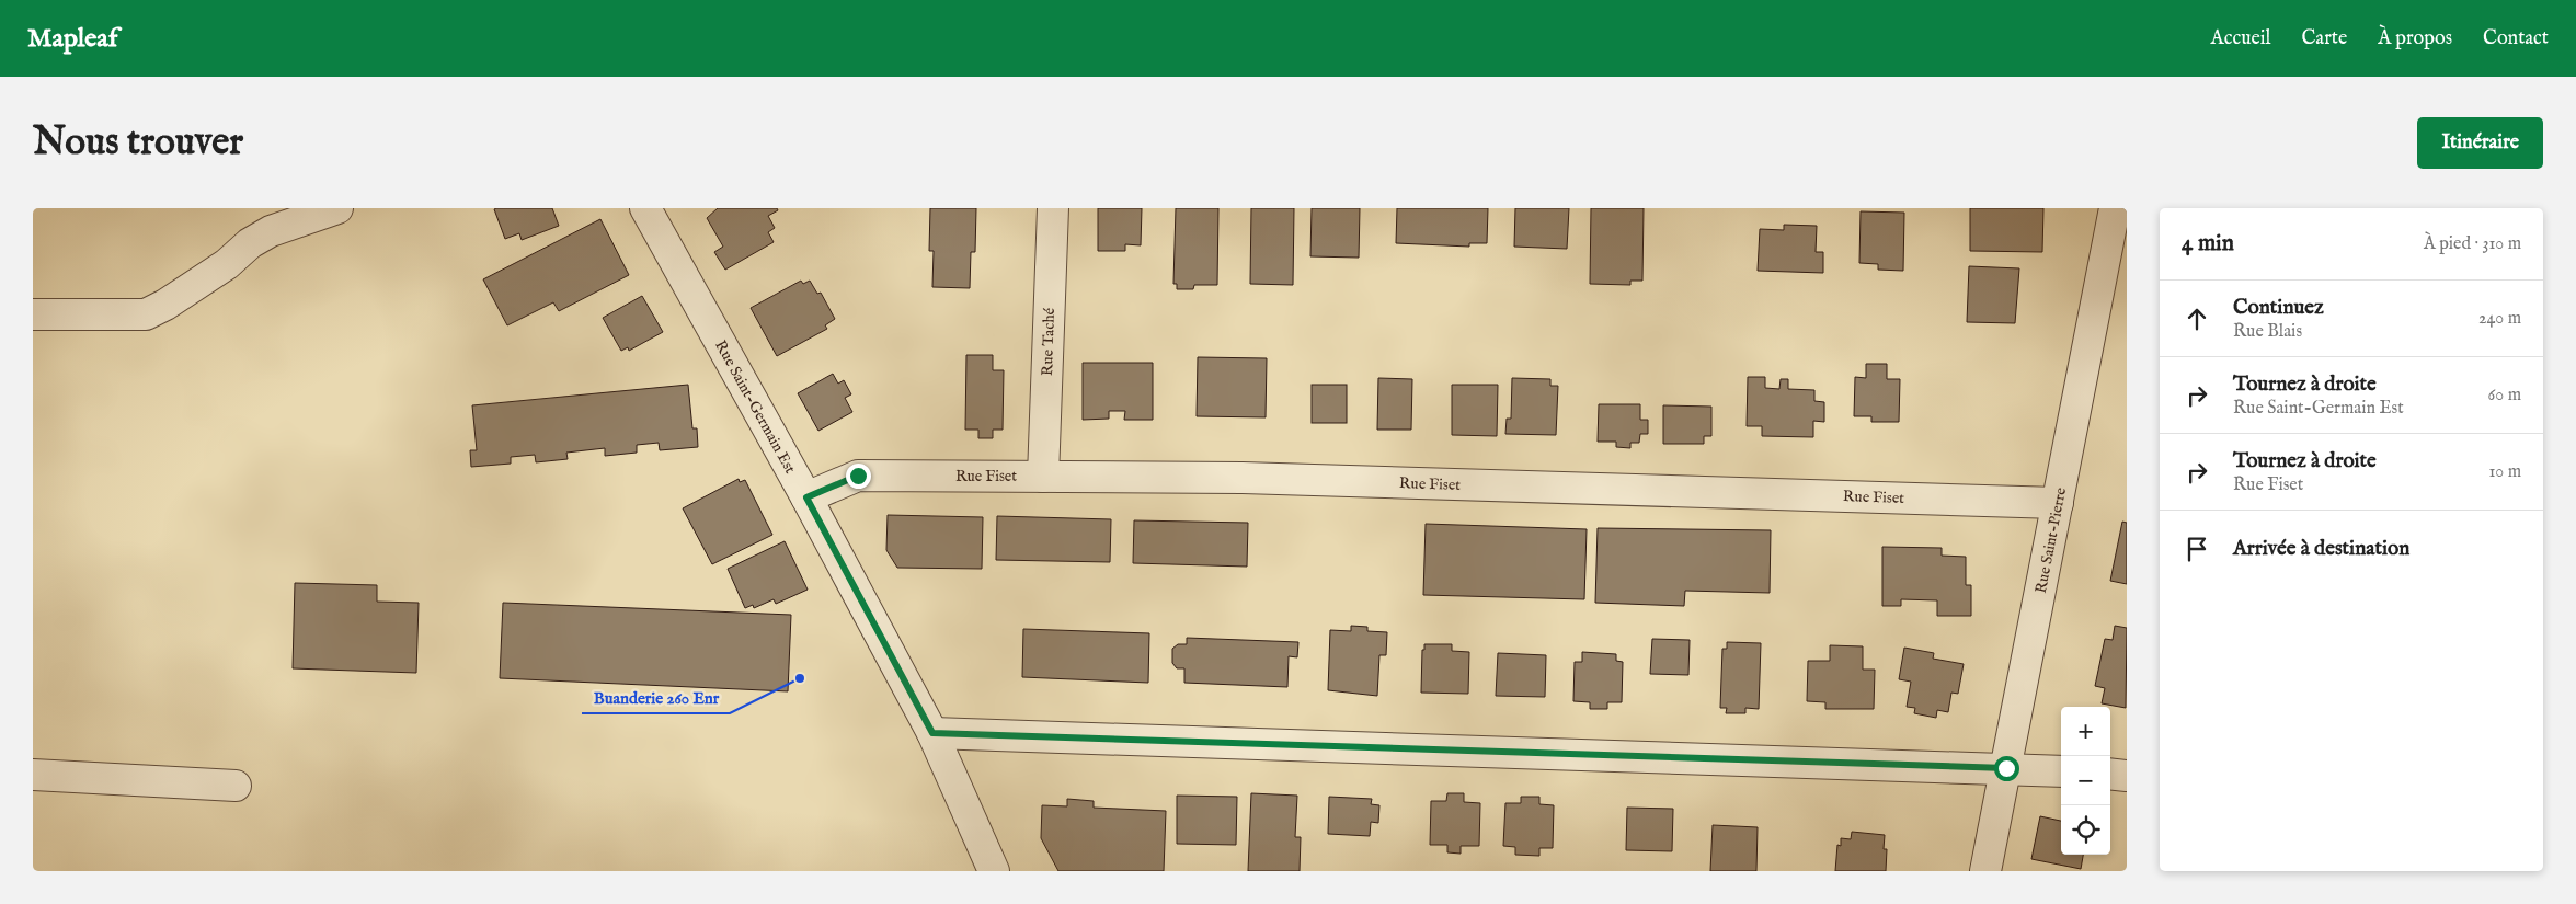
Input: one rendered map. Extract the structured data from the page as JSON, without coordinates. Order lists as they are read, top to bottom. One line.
{"streets":{"street":["Rue Taché","Rue Saint-Germain Est","Rue Fiset","Rue Saint-Pierre"]},"crossings":[["Rue Taché","Rue Fiset"],["Rue Saint-Germain Est","Rue Fiset"],["Rue Fiset","Rue Saint-Pierre"]],"places":["Buanderie 260 Enr"],"page":{"header":"Mapleaf","nav":["Accueil","Carte","À propos","Contact"],"buttons":"Itinéraire","title":"Nous trouver","heading":["4 min","À pied · 310 m"],"list":[["Continuez","Rue Blais","240 m"],["Tournez à droite","Rue Saint-Germain Est","60 m"],["Tournez à droite","Rue Fiset","10 m"],"Arrivée à destination"],"map_buttons":["+","−"]}}
